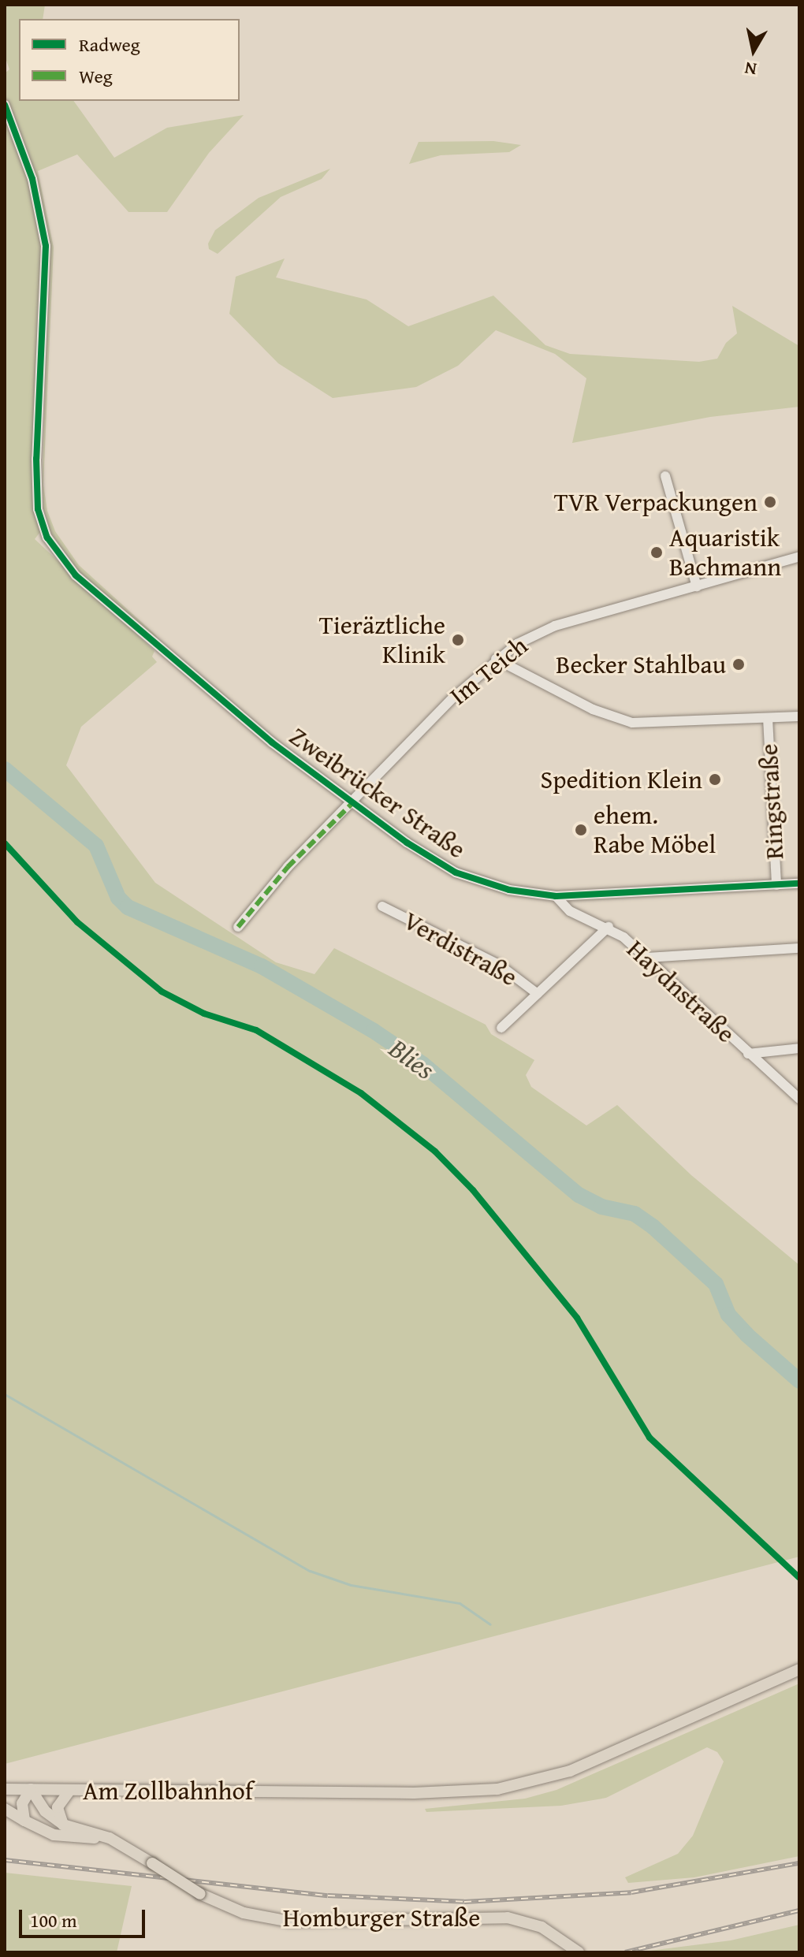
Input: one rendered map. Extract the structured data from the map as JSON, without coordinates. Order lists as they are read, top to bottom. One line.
{"streets":{"main road":["Am Zollbahnhof","Homburger Straße"],"street":["Im Teich","Zweibrücker Straße","Ringstraße","Verdistraße","Haydnstraße"]},"crossings":[["Im Teich","Zweibrücker Straße"],["Im Teich","Ringstraße"],["Zweibrücker Straße","Ringstraße"],["Zweibrücker Straße","Haydnstraße"]],"water":["Blies"],"places":["TVR Verpackungen","Aquaristik Bachmann","Tieräztliche Klinik","Becker Stahlbau","Spedition Klein","ehem. Rabe Möbel"],"legend":["Radweg","Weg"],"scale_bar":"100 m","north":"bottom"}
